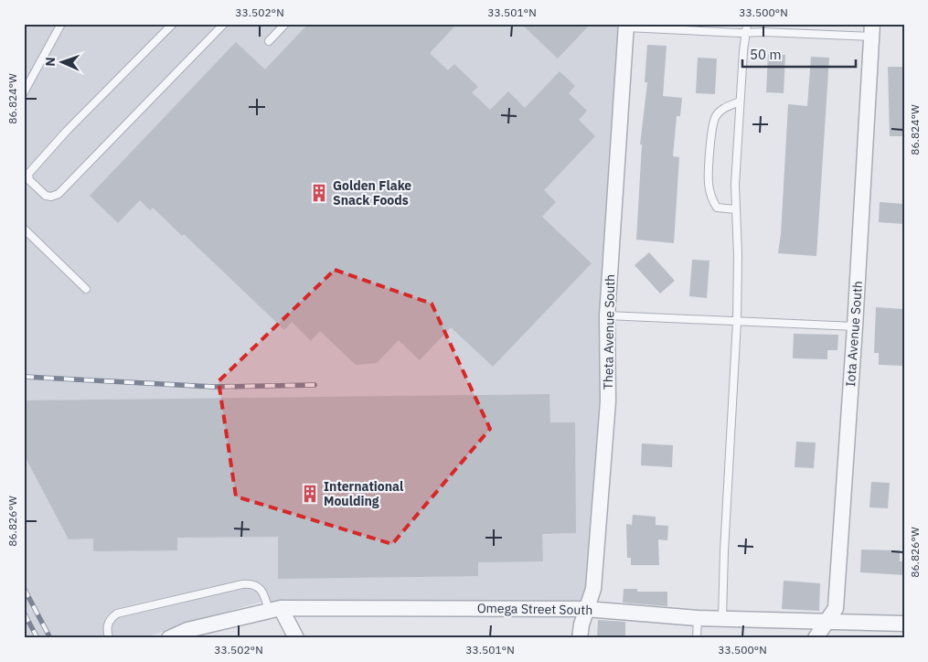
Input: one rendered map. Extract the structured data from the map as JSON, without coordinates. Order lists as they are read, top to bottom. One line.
{"streets":{"street":["Theta Avenue South","Iota Avenue South","Omega Street South"]},"crossings":[["Theta Avenue South","Omega Street South"],["Iota Avenue South","Omega Street South"]],"places":{"building":["Golden Flake Snack Foods","International Moulding"]},"scale_bar":"50 m","north":"left","coordinates":["33.502°N","33.501°N","33.500°N","86.824°W","86.826°W"]}
